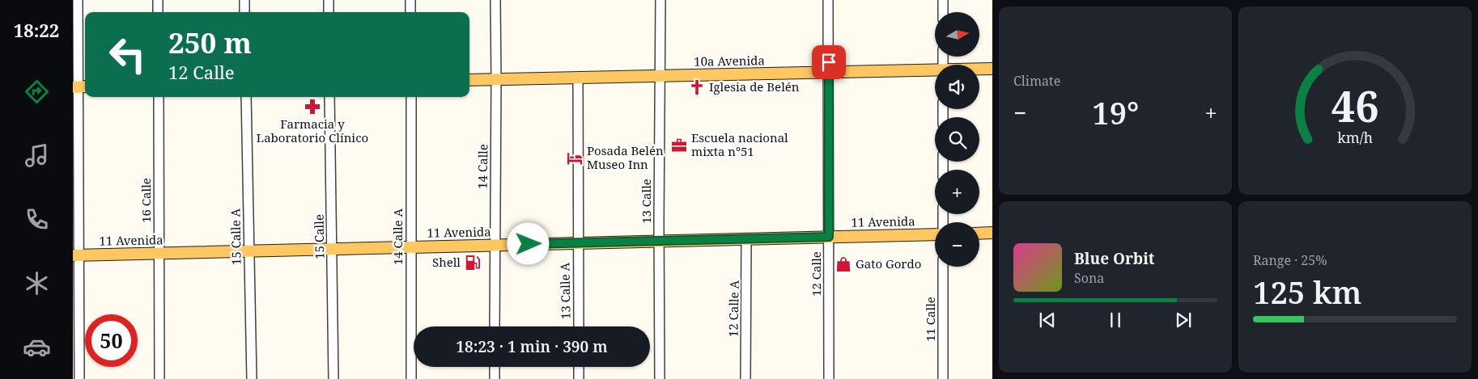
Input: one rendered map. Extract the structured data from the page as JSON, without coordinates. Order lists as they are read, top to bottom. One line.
{"streets":{"main road":["10a Avenida","11 Avenida"],"street":["14 Calle","16 Calle","13 Calle","15 Calle A","15 Calle","14 Calle A","12 Calle","13 Calle A","12 Calle A","11 Calle"]},"crossings":[["10a Avenida","14 Calle"],["10a Avenida","13 Calle"],["10a Avenida","12 Calle"],["10a Avenida","13 Calle A"],["14 Calle","11 Avenida"],["16 Calle","11 Avenida"],["13 Calle","11 Avenida"],["11 Avenida","15 Calle A"],["11 Avenida","15 Calle"],["11 Avenida","14 Calle A"],["11 Avenida","12 Calle"],["11 Avenida","13 Calle A"],["11 Avenida","12 Calle A"]],"places":{"church":["Iglesia de Belén"],"pharmacy":["Farmacia y Laboratorio Clínico"],"office":["Escuela nacional mixta n°51"],"hotel":["Posada Belén Museo Inn"],"fuel station":["Shell"],"shop":["Gato Gordo"]},"north":"right","page":{"tabs":"18:22","tile":["Climate",["Range · 25%","125 km"]],"map_buttons":["+","−"],"turn":["250 m","12 Calle"],"heat":["−","19°","+"],"song":["Blue Orbit","Sona"],"limit":"50","trip":"18:23 · 1 min · 390 m","gauge":["46","km/h"]}}
